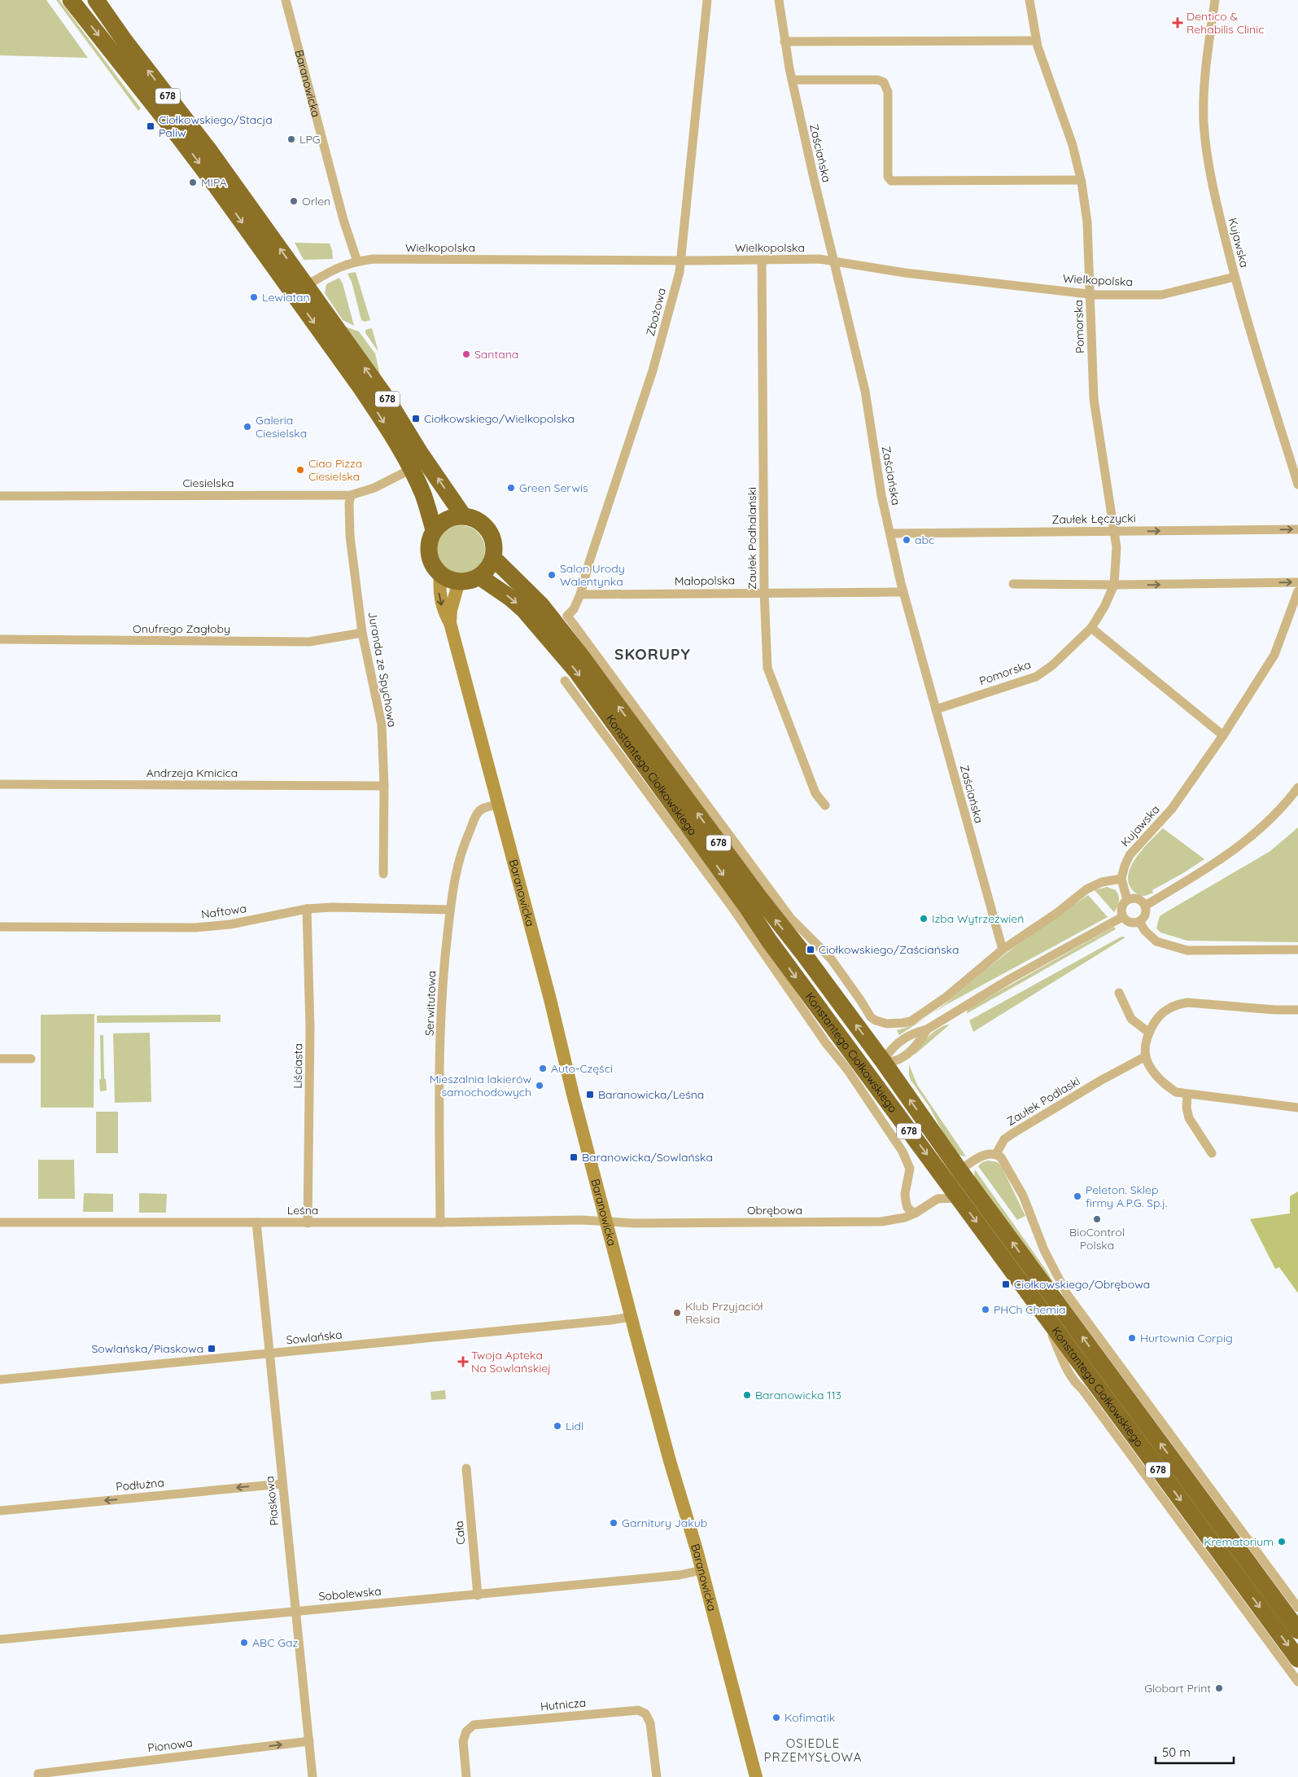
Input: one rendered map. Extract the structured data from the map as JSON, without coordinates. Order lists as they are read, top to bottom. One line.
{"streets":{"highway":["678","Konstantego Ciołkowskiego"],"street":["Baranowicka","Zaściańska","Kujawska","Wielkopolska","Zbożowa","Pomorska","Ciesielska","Zaułek Łęczycki","Zaułek Podhalański","Małopolska","Onufrego Zagłoby","Juranda ze Spychowa","Andrzeja Kmicica","Naftowa","Serwitutowa","Liściasta","Zaułek Podlaski","Leśna","Obrębowa","Sowlańska","Podłużna","Piaskowa","Cała","Sobolewska","Hutnicza","Pionowa"]},"crossings":[["Baranowicka","678"],["Baranowicka","Wielkopolska"],["Baranowicka","Konstantego Ciołkowskiego"],["Baranowicka","Serwitutowa"],["Baranowicka","Leśna"],["Baranowicka","Obrębowa"],["Baranowicka","Sowlańska"],["Baranowicka","Sobolewska"],["678","Wielkopolska"],["678","Ciesielska"],["678","Konstantego Ciołkowskiego"],["Zaściańska","Wielkopolska"],["Zaściańska","Zbożowa"],["Zaściańska","Pomorska"],["Zaściańska","Zaułek Łęczycki"],["Zaściańska","Małopolska"],["Kujawska","Wielkopolska"],["Wielkopolska","Zbożowa"],["Wielkopolska","Pomorska"],["Wielkopolska","Zaułek Podhalański"],["Zbożowa","Małopolska"],["Pomorska","Zaułek Łęczycki"],["Ciesielska","Juranda ze Spychowa"],["Zaułek Podhalański","Małopolska"],["Onufrego Zagłoby","Juranda ze Spychowa"],["Juranda ze Spychowa","Andrzeja Kmicica"],["Naftowa","Serwitutowa"],["Naftowa","Liściasta"],["Serwitutowa","Leśna"],["Liściasta","Leśna"],["Leśna","Obrębowa"],["Leśna","Piaskowa"],["Sowlańska","Piaskowa"],["Podłużna","Piaskowa"],["Piaskowa","Sobolewska"],["Piaskowa","Pionowa"],["Cała","Sobolewska"]],"one_way":["Podłużna","Pionowa"],"districts":["SKORUPY","OSIEDLE PRZEMYSŁOWA"],"places":{"health":["Dentico & Rehabilis Clinic","Twoja Apteka Na Sowlańskiej"],"transit":["Ciołkowskiego/Stacja Paliw","Ciołkowskiego/Wielkopolska","Ciołkowskiego/Zaściańska","Baranowicka/Leśna","Baranowicka/Sowlańska","Ciołkowskiego/Obrębowa","Sowlańska/Piaskowa"],"other":["LPG","MIPA","Orlen","Lewiatan","Santana","Galeria Ciesielska","Ciao Pizza Ciesielska","Green Serwis","abc","Salon Urody Walentynka","Izba Wytrzeźwień","Auto-Części","Mieszalnia lakierów samochodowych","Peleton. Sklep firmy A.P.G. Sp.j.","BioControl Polska","PHCh Chemia","Klub Przyjaciół Reksia","Hurtownia Corpig","Baranowicka 113","Lidl","Garnitury Jakub","Krematorium","ABC Gaz","Globart Print","Kofimatik"]},"scale_bar":"50 m"}
